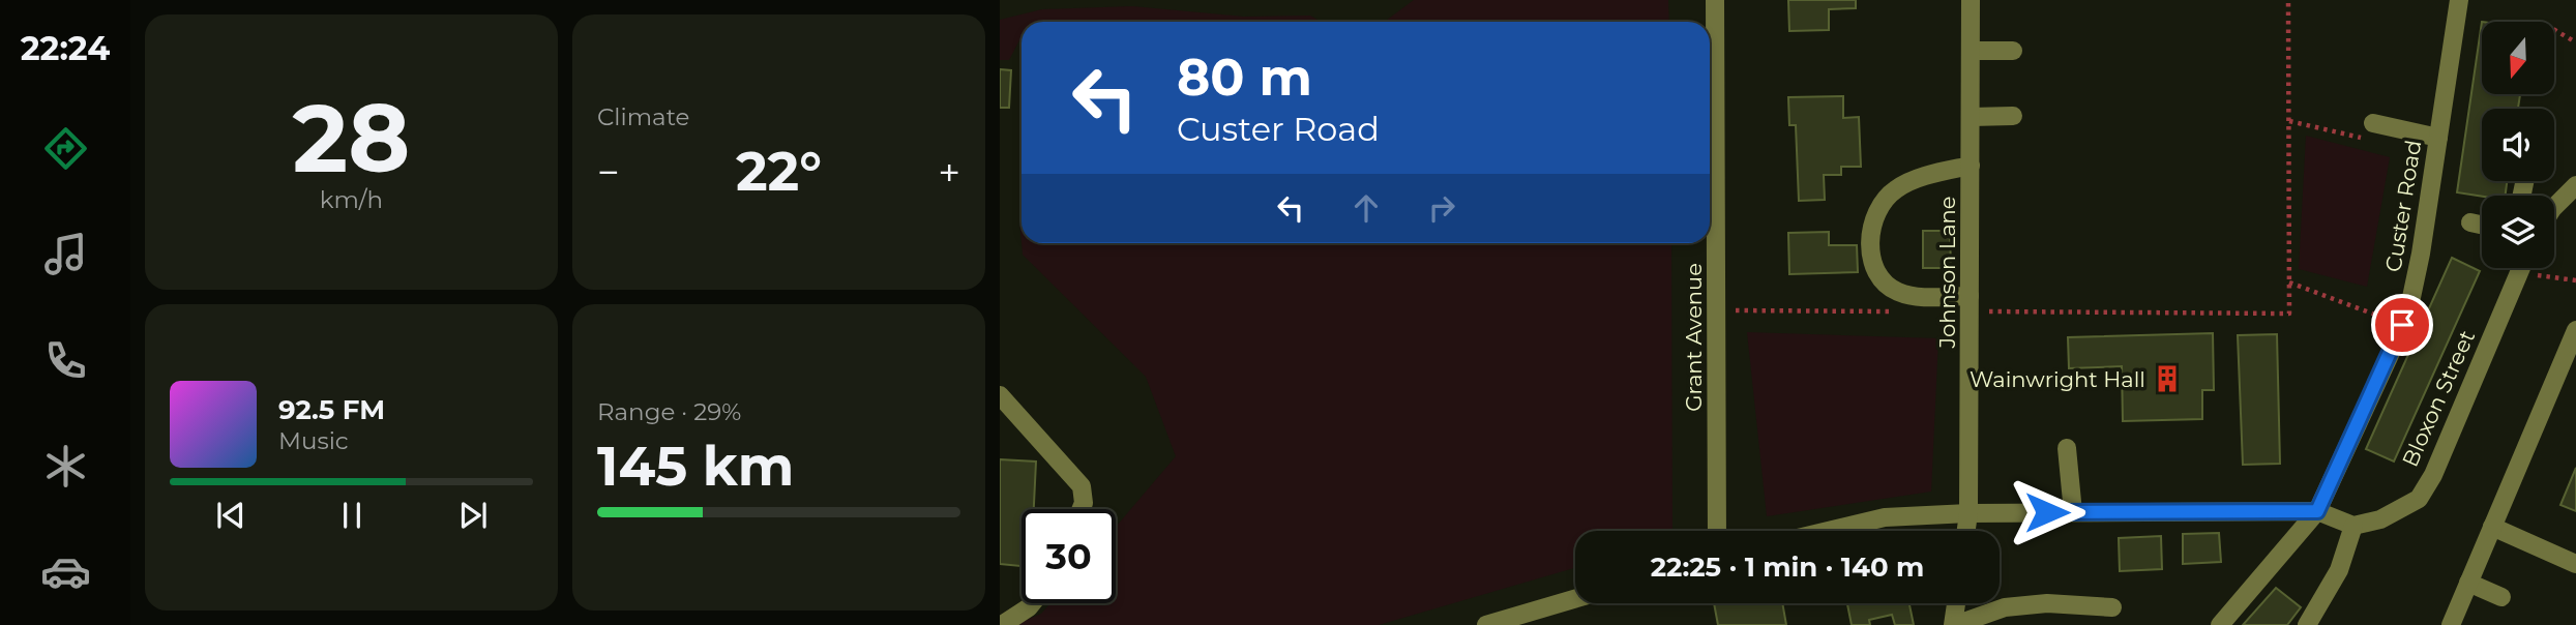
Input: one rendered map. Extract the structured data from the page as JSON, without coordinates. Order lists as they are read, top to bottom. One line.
{"streets":{"street":["Custer Road","Johnson Lane","Grant Avenue","Bloxon Street"]},"places":{"building":["Wainwright Hall"]},"north":"bottom","page":{"tabs":"22:24","tile":[["28","km/h"],"Climate",["Range · 29%","145 km"]],"turn":["80 m","Custer Road"],"heat":["−","22°","+"],"song":["92.5 FM","Music"],"limit":"30","trip":"22:25 · 1 min · 140 m"}}
